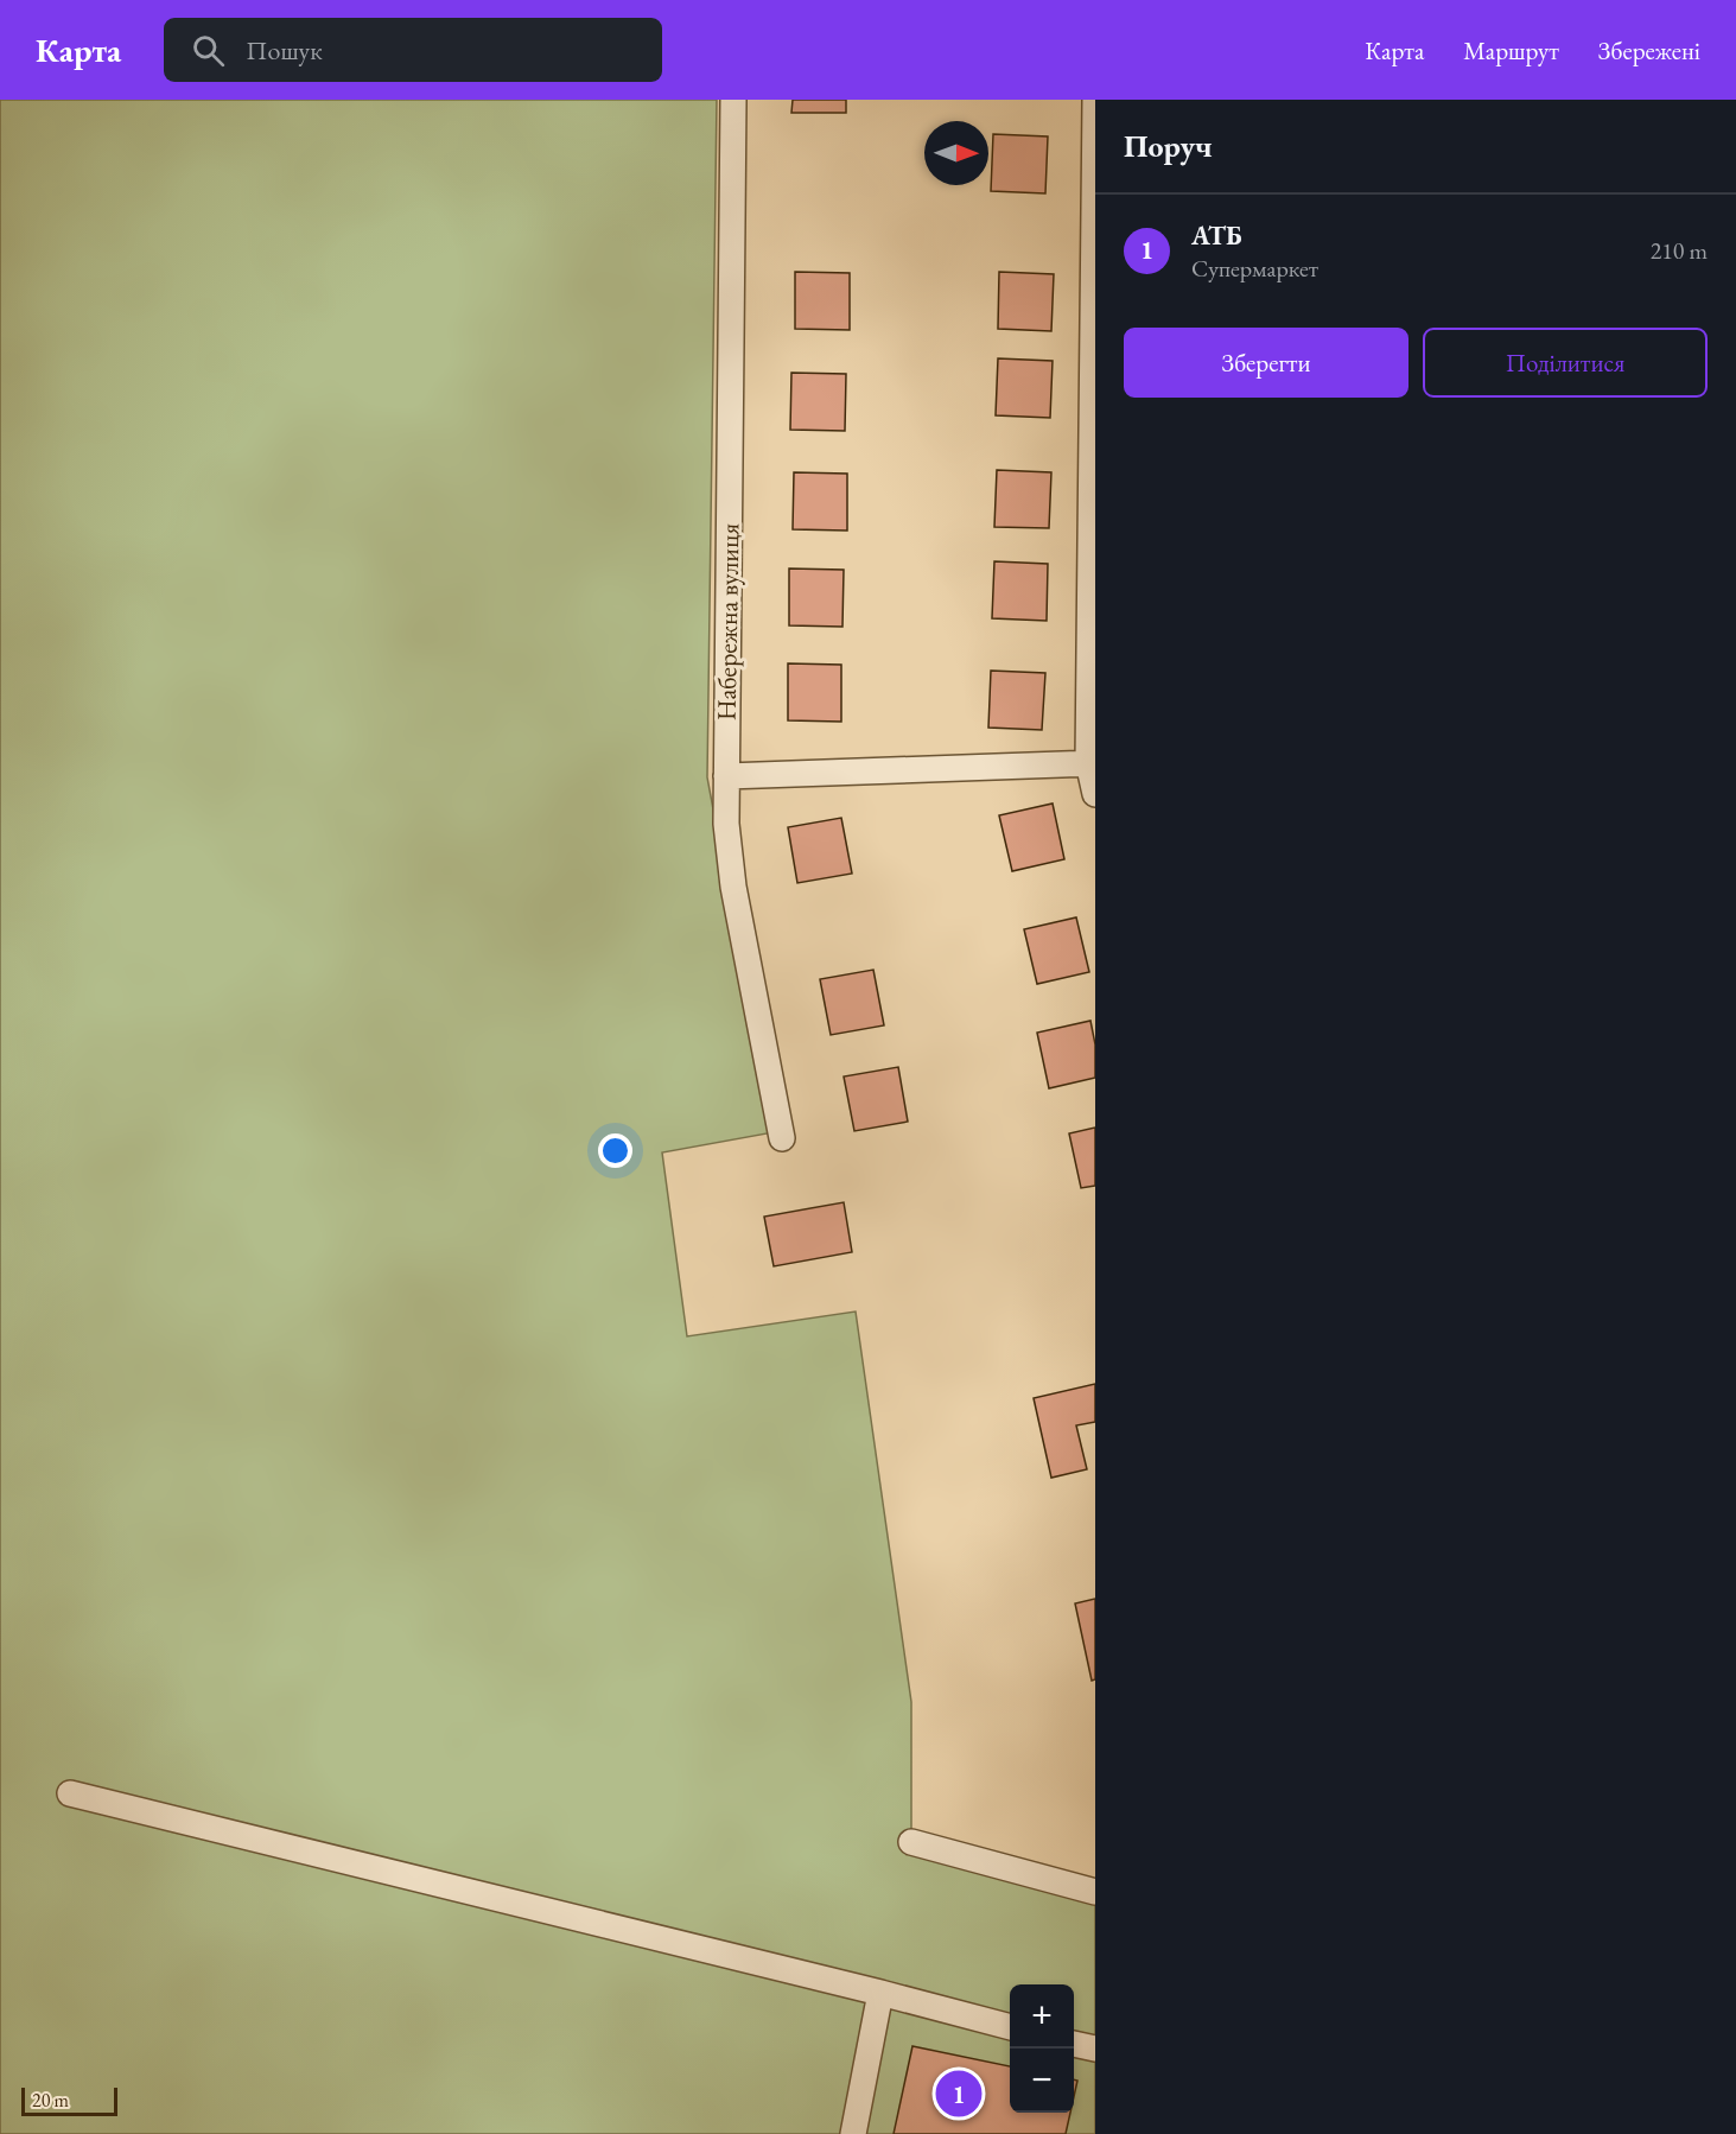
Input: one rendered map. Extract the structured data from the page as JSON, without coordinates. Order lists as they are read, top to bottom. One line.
{"streets":{"street":["Набережна вулиця"]},"scale_bar":"20 m","north":"right","page":{"header":"Карта","search":"Пошук","nav":["Карта","Маршрут","Збережені"],"heading":"Поруч","list":[{"mark":"1","name":"АТБ","note":"Супермаркет","value":"210 m"}],"buttons":["Зберегти","Поділитися"],"map_buttons":["+","−"],"pins":"1","scale":"20 m"}}
